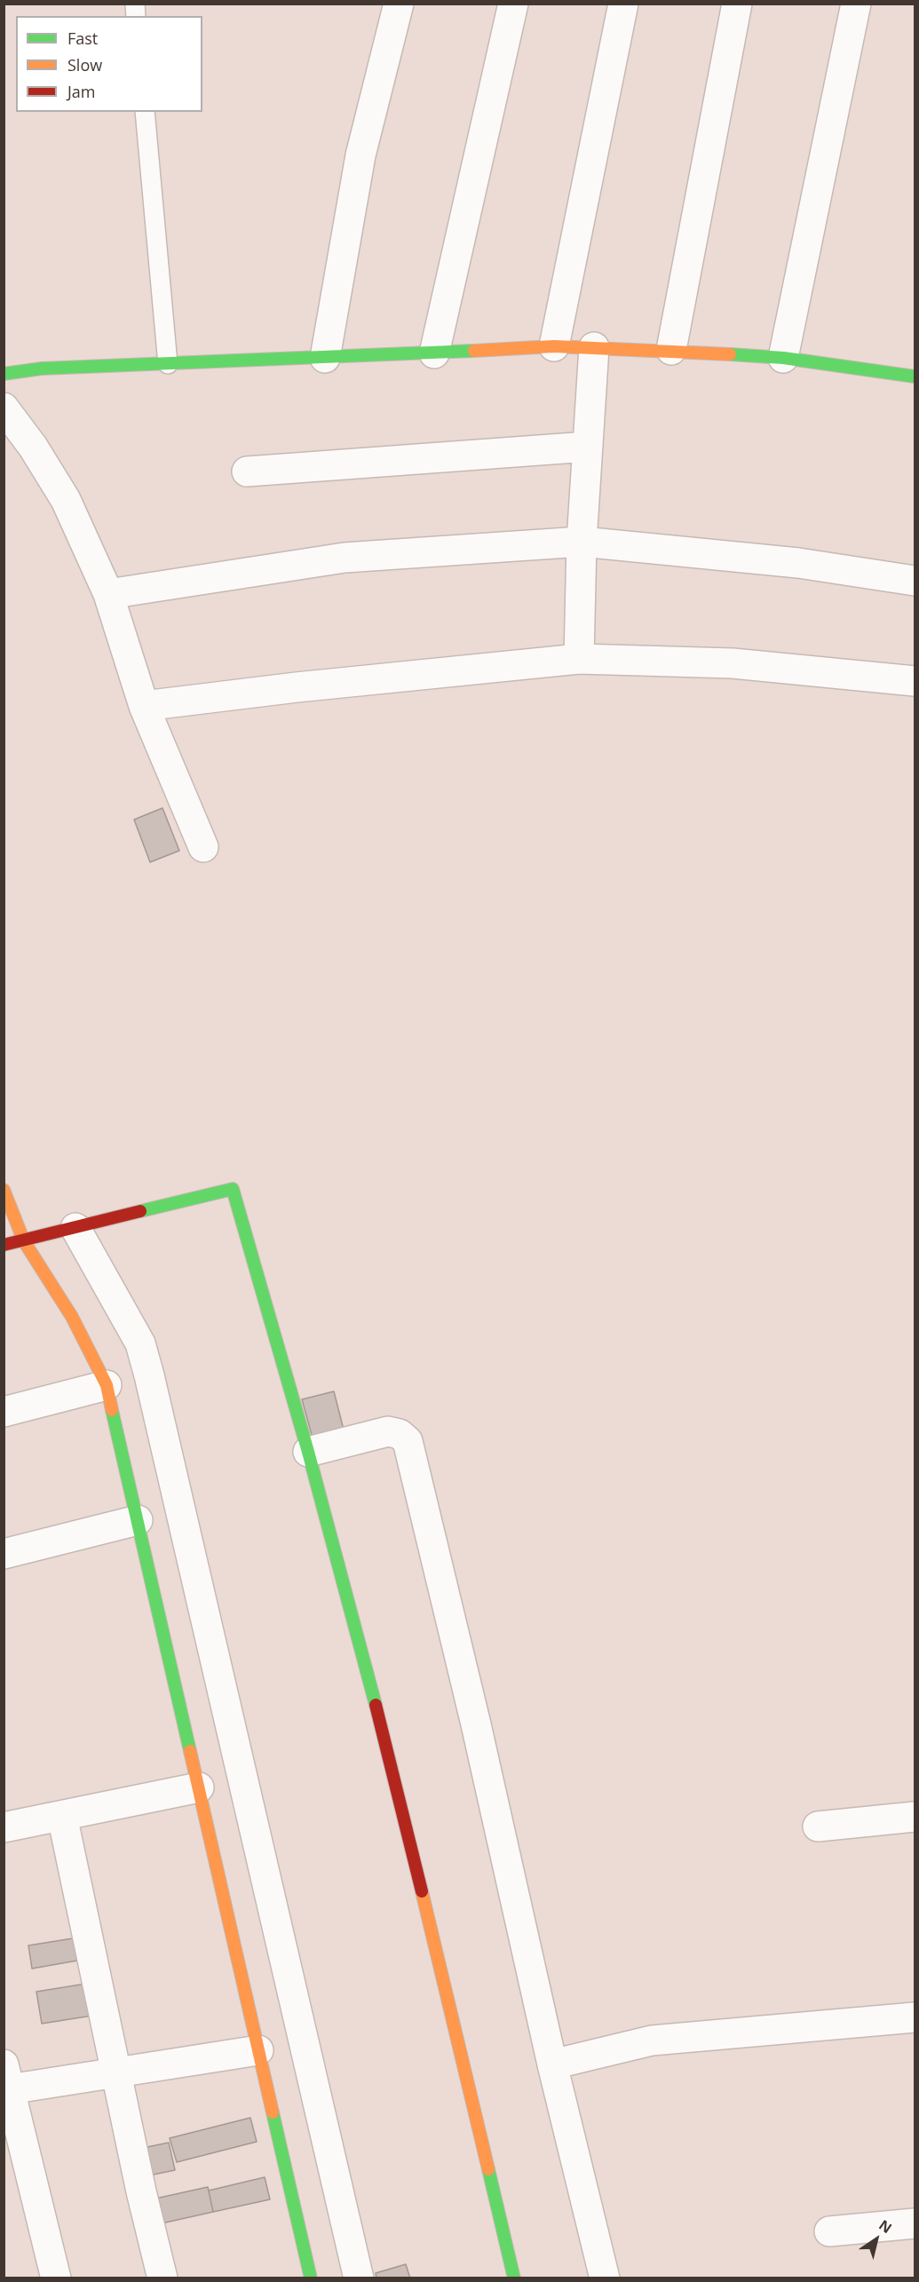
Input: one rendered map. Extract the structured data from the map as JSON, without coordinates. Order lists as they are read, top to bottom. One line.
{"legend":["Fast","Slow","Jam"],"north":"top right"}
